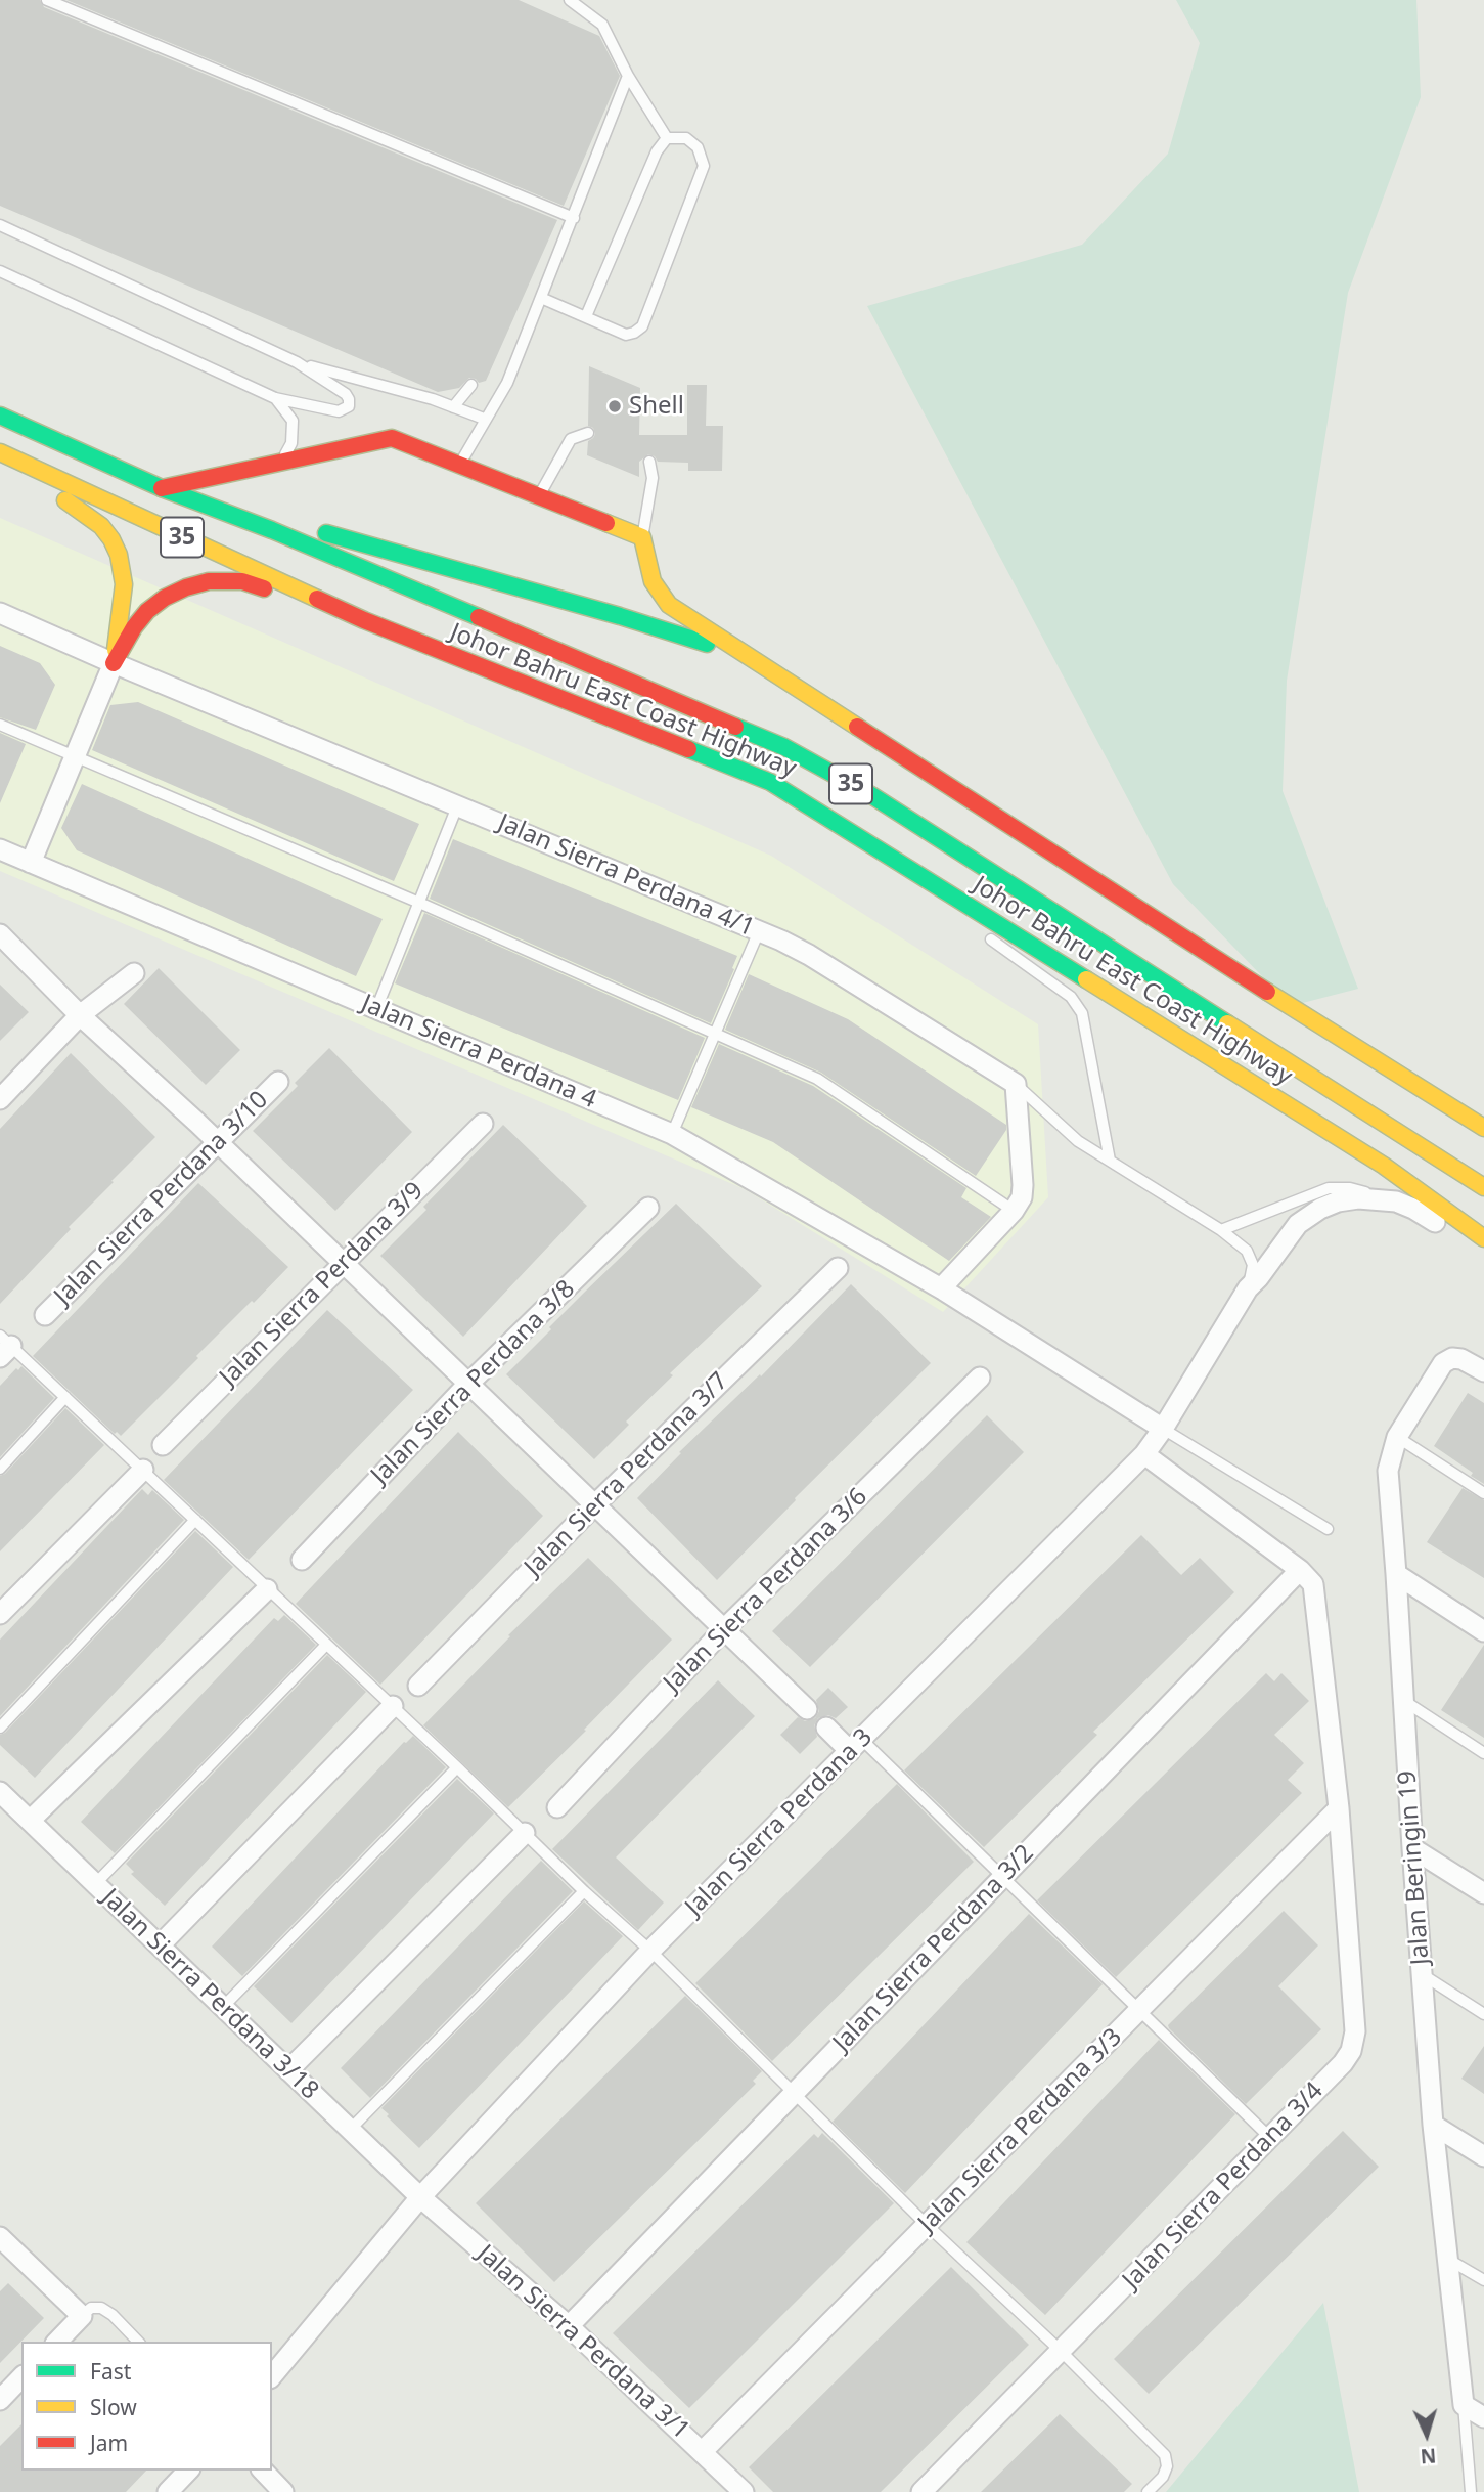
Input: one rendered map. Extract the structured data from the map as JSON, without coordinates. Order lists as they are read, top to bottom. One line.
{"streets":{"highway":["35","Johor Bahru East Coast Highway"],"street":["Jalan Sierra Perdana 4/1","Jalan Sierra Perdana 4","Jalan Sierra Perdana 3/10","Jalan Sierra Perdana 3/9","Jalan Sierra Perdana 3/8","Jalan Sierra Perdana 3/7","Jalan Sierra Perdana 3/6","Jalan Sierra Perdana 3","Jalan Beringin 19","Jalan Sierra Perdana 3/2","Jalan Sierra Perdana 3/18","Jalan Sierra Perdana 3/3","Jalan Sierra Perdana 3/4","Jalan Sierra Perdana 3/1"]},"crossings":[["Jalan Sierra Perdana 4","Jalan Sierra Perdana 3"],["Jalan Sierra Perdana 3","Jalan Sierra Perdana 3/18"],["Jalan Sierra Perdana 3","Jalan Sierra Perdana 3/1"],["Jalan Sierra Perdana 3/2","Jalan Sierra Perdana 3/4"],["Jalan Sierra Perdana 3/2","Jalan Sierra Perdana 3/1"],["Jalan Sierra Perdana 3/18","Jalan Sierra Perdana 3/1"],["Jalan Sierra Perdana 3/3","Jalan Sierra Perdana 3/4"],["Jalan Sierra Perdana 3/3","Jalan Sierra Perdana 3/1"]],"places":["Shell"],"legend":["Fast","Slow","Jam"],"north":"bottom"}
